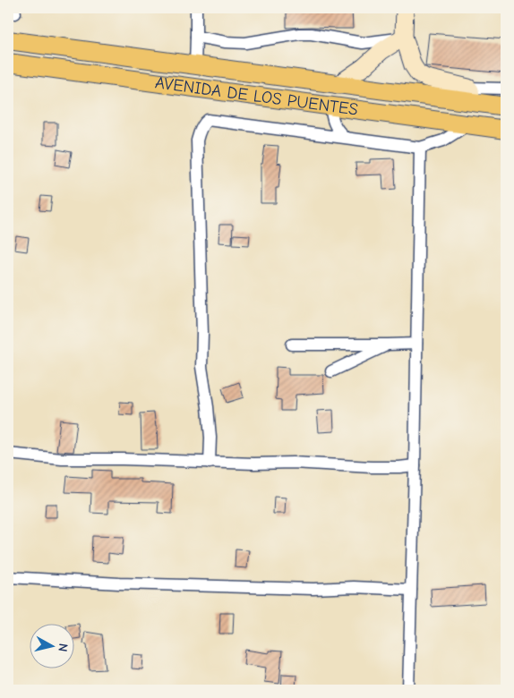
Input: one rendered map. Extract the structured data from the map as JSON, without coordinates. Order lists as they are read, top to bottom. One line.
{"streets":{"main road":["AVENIDA DE LOS PUENTES"]},"north":"right"}
